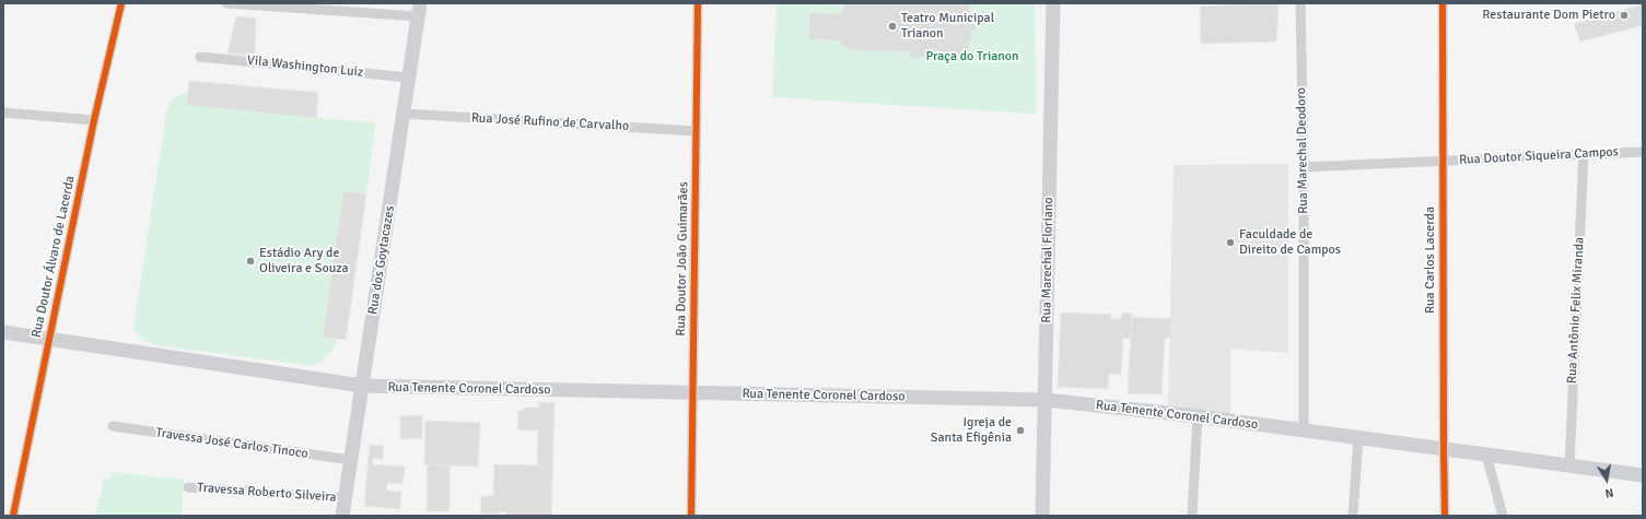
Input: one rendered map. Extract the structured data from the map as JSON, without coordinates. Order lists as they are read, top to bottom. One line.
{"streets":{"main road":["Rua dos Goytacazes","Rua Marechal Floriano","Rua Tenente Coronel Cardoso"],"street":["Vila Washington Luiz","Rua José Rufino de Carvalho","Rua Marechal Deodoro","Rua Doutor Siqueira Campos","Rua Doutor Álvaro de Lacerda","Rua Doutor João Guimarães","Rua Carlos Lacerda","Rua Antônio Felix Miranda","Travessa José Carlos Tinoco","Travessa Roberto Silveira"]},"crossings":[["Vila Washington Luiz","Rua dos Goytacazes"],["Rua José Rufino de Carvalho","Rua Doutor João Guimarães"],["Rua José Rufino de Carvalho","Rua dos Goytacazes"],["Rua Marechal Deodoro","Rua Doutor Siqueira Campos"],["Rua Marechal Deodoro","Rua Tenente Coronel Cardoso"],["Rua Doutor Siqueira Campos","Rua Carlos Lacerda"],["Rua Doutor Siqueira Campos","Rua Antônio Felix Miranda"],["Rua Doutor Álvaro de Lacerda","Rua Tenente Coronel Cardoso"],["Rua Doutor João Guimarães","Rua Tenente Coronel Cardoso"],["Rua dos Goytacazes","Rua Tenente Coronel Cardoso"],["Rua dos Goytacazes","Travessa José Carlos Tinoco"],["Rua dos Goytacazes","Travessa Roberto Silveira"],["Rua Marechal Floriano","Rua Tenente Coronel Cardoso"],["Rua Carlos Lacerda","Rua Tenente Coronel Cardoso"],["Rua Antônio Felix Miranda","Rua Tenente Coronel Cardoso"]],"parks":["Praça do Trianon"],"places":["Restaurante Dom Pietro","Teatro Municipal Trianon","Faculdade de Direito de Campos","Estádio Ary de Oliveira e Souza","Igreja de Santa Efigênia"],"north":"bottom"}
